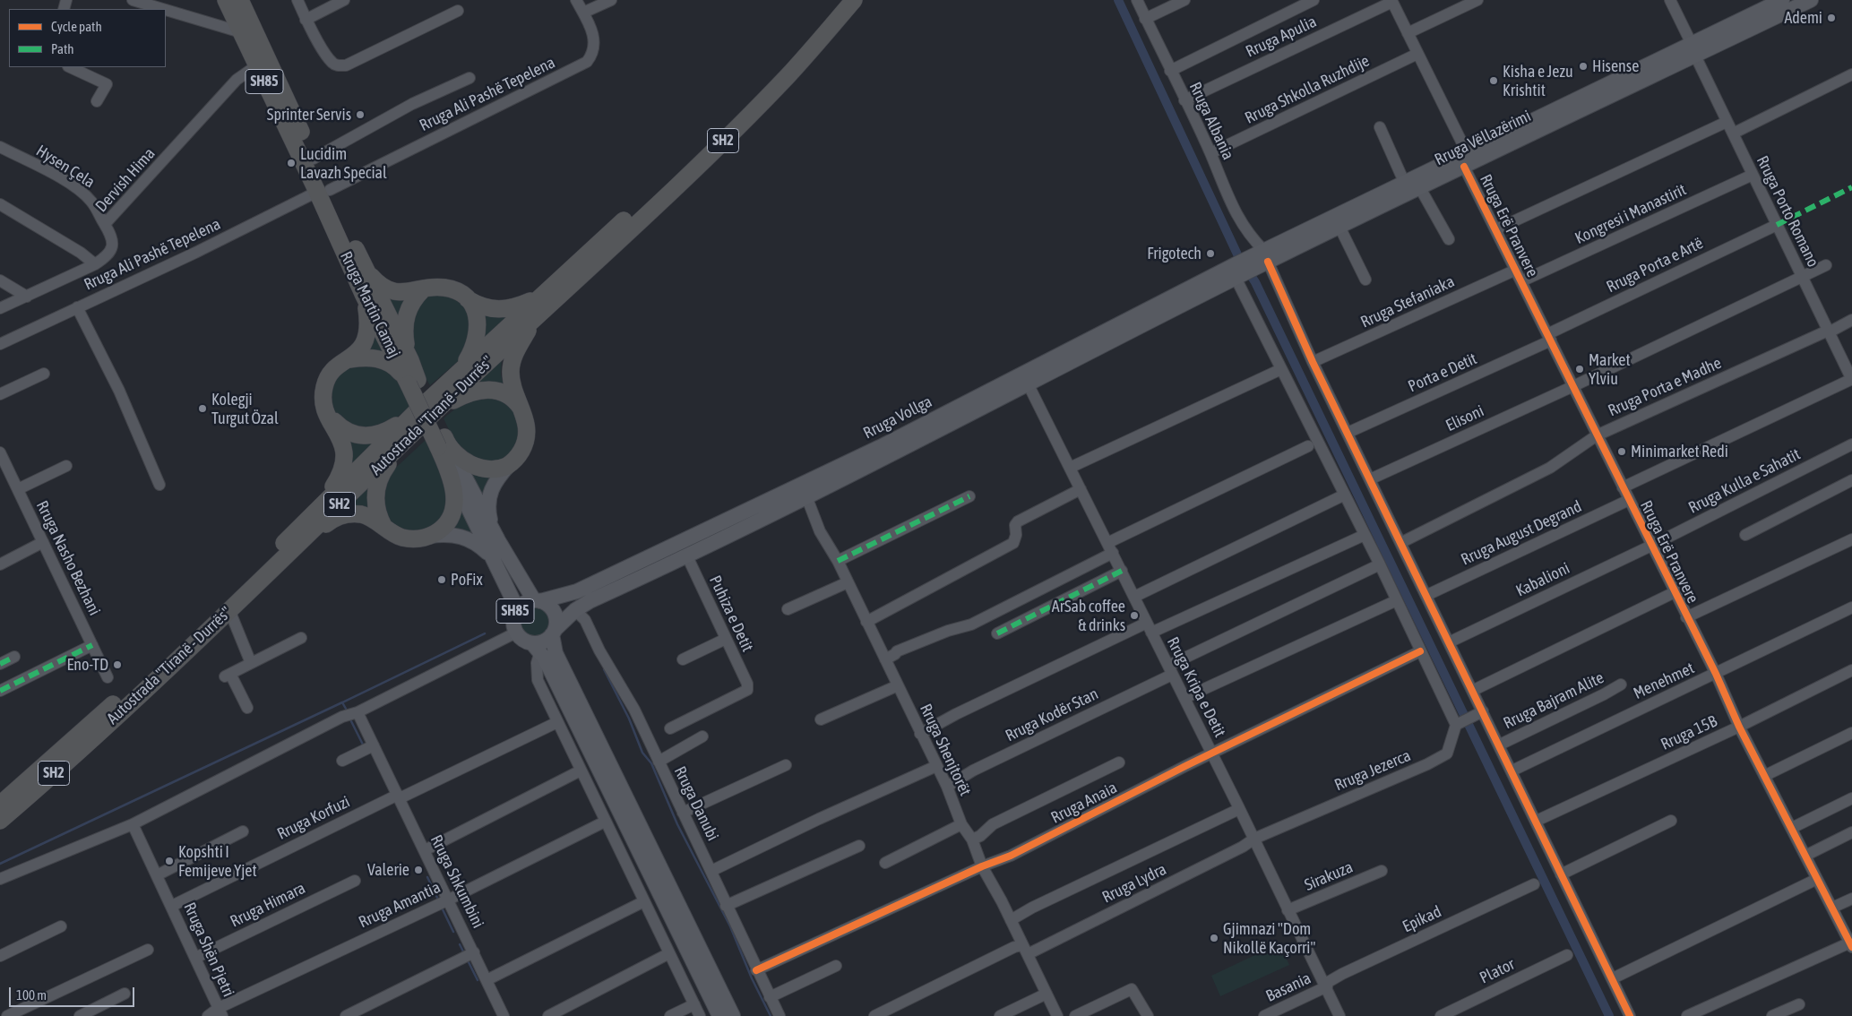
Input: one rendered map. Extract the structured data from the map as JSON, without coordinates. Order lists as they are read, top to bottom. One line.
{"streets":{"highway":["SH85","SH2","Rruga Martin Camaj","Autostrada \"Tiranë - Durrës\""],"main road":["Rruga Vëllazërimi","Rruga Vollga"],"street":["Rruga Apulia","Rruga Shkolla Ruzhdije","Rruga Ali Pashë Tepelena","Rruga Albania","Hysen Çela","Dervish Hima","Rruga Porto Romano","Kongresi i Manastirit","Rruga Erë Pranvere","Rruga Porta e Artë","Rruga Stefaniaka","Porta e Detit","Rruga Porta e Madhe","Elisoni","Rruga Kulla e Sahatit","Rruga August Degrand","Rruga Nasho Bezhani","Kabalioni","Puhiza e Detit","Menehmet","Rruga Kripa e Detit","Rruga Bajram Alite","Rruga Kodër Stan","Rruga 15B","Rruga Shenjtorët","Rruga Jezerca","Rruga Anaia","Rruga Danubi","Rruga Korfuzi","Sirakuza","Rruga Shkumbini","Rruga Lydra","Rruga Himara","Rruga Amantia","Epikad","Rruga Shën Pjetri","Plator","Basania"]},"crossings":[["Rruga Apulia","Rruga Albania"],["Rruga Apulia","Rruga Erë Pranvere"],["SH85","Rruga Martin Camaj"],["SH85","Rruga Vollga"],["Rruga Shkolla Ruzhdije","Rruga Albania"],["Rruga Shkolla Ruzhdije","Rruga Erë Pranvere"],["Rruga Ali Pashë Tepelena","Rruga Martin Camaj"],["Rruga Albania","Rruga Vëllazërimi"],["Rruga Albania","Rruga Stefaniaka"],["Rruga Albania","Porta e Detit"],["Rruga Albania","Rruga Porta e Madhe"],["Rruga Albania","Rruga Vollga"],["Rruga Albania","Elisoni"],["Rruga Albania","Rruga August Degrand"],["Rruga Albania","Kabalioni"],["Rruga Albania","Menehmet"],["Rruga Albania","Rruga Bajram Alite"],["Rruga Albania","Rruga 15B"],["Rruga Vëllazërimi","Rruga Porto Romano"],["Rruga Vëllazërimi","Rruga Erë Pranvere"],["Rruga Vëllazërimi","Rruga Vollga"],["Hysen Çela","Dervish Hima"],["Dervish Hima","Rruga Martin Camaj"],["Rruga Porto Romano","Kongresi i Manastirit"],["Rruga Porto Romano","Rruga Porta e Artë"],["Rruga Porto Romano","Rruga Porta e Madhe"],["Kongresi i Manastirit","Rruga Erë Pranvere"],["Rruga Erë Pranvere","Rruga Porta e Artë"],["Rruga Erë Pranvere","Rruga Stefaniaka"],["Rruga Erë Pranvere","Porta e Detit"],["Rruga Erë Pranvere","Rruga Porta e Madhe"],["Rruga Erë Pranvere","Elisoni"],["Rruga Erë Pranvere","Rruga Kulla e Sahatit"],["Rruga Erë Pranvere","Rruga August Degrand"],["Rruga Erë Pranvere","Kabalioni"],["Rruga Erë Pranvere","Menehmet"],["Rruga Erë Pranvere","Rruga 15B"],["Rruga Porta e Artë","Porta e Detit"],["Rruga Martin Camaj","Rruga Vollga"],["Rruga Vollga","Puhiza e Detit"],["Rruga Vollga","Rruga Kripa e Detit"],["Rruga Vollga","Rruga Shenjtorët"],["Rruga Vollga","Rruga Danubi"],["Rruga Kulla e Sahatit","Kabalioni"],["Rruga Kripa e Detit","Rruga Kodër Stan"],["Rruga Kripa e Detit","Rruga Jezerca"],["Rruga Kripa e Detit","Rruga Anaia"],["Rruga Kripa e Detit","Sirakuza"],["Rruga Kripa e Detit","Rruga Lydra"],["Rruga Kripa e Detit","Epikad"],["Rruga Kripa e Detit","Basania"],["Rruga Kodër Stan","Rruga Shenjtorët"],["Rruga Shenjtorët","Rruga Anaia"],["Rruga Shenjtorët","Rruga Lydra"],["Rruga Jezerca","Rruga Lydra"],["Rruga Anaia","Rruga Danubi"],["Rruga Korfuzi","Rruga Shkumbini"],["Rruga Korfuzi","Rruga Shën Pjetri"],["Rruga Shkumbini","Rruga Amantia"],["Rruga Himara","Rruga Shën Pjetri"],["Rruga Amantia","Rruga Shën Pjetri"],["Epikad","Basania"]],"places":["Ademi","Hisense","Kisha e Jezu Krishtit","Sprinter Servis","Lucidim Lavazh Special","Frigotech","Market Ylviu","Kolegji Turgut Özal","Minimarket Redi","PoFix","ArSab coffee & drinks","Eno-TD","Kopshti I Femijeve Yjet","Valerie","Gjimnazi \"Dom Nikollë Kaçorri\""],"legend":["Cycle path","Path"],"scale_bar":"100 m"}
